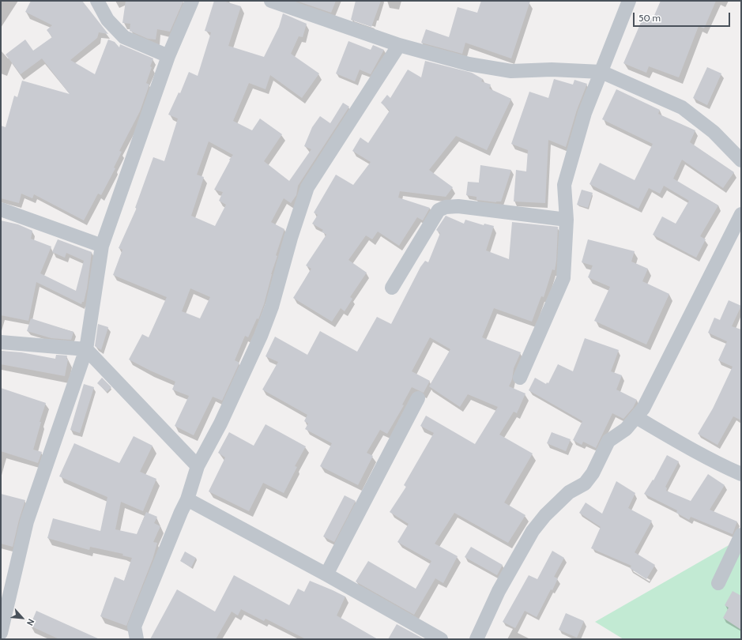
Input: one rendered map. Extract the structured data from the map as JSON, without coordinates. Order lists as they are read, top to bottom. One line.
{"scale_bar":"50 m","north":"bottom right"}
